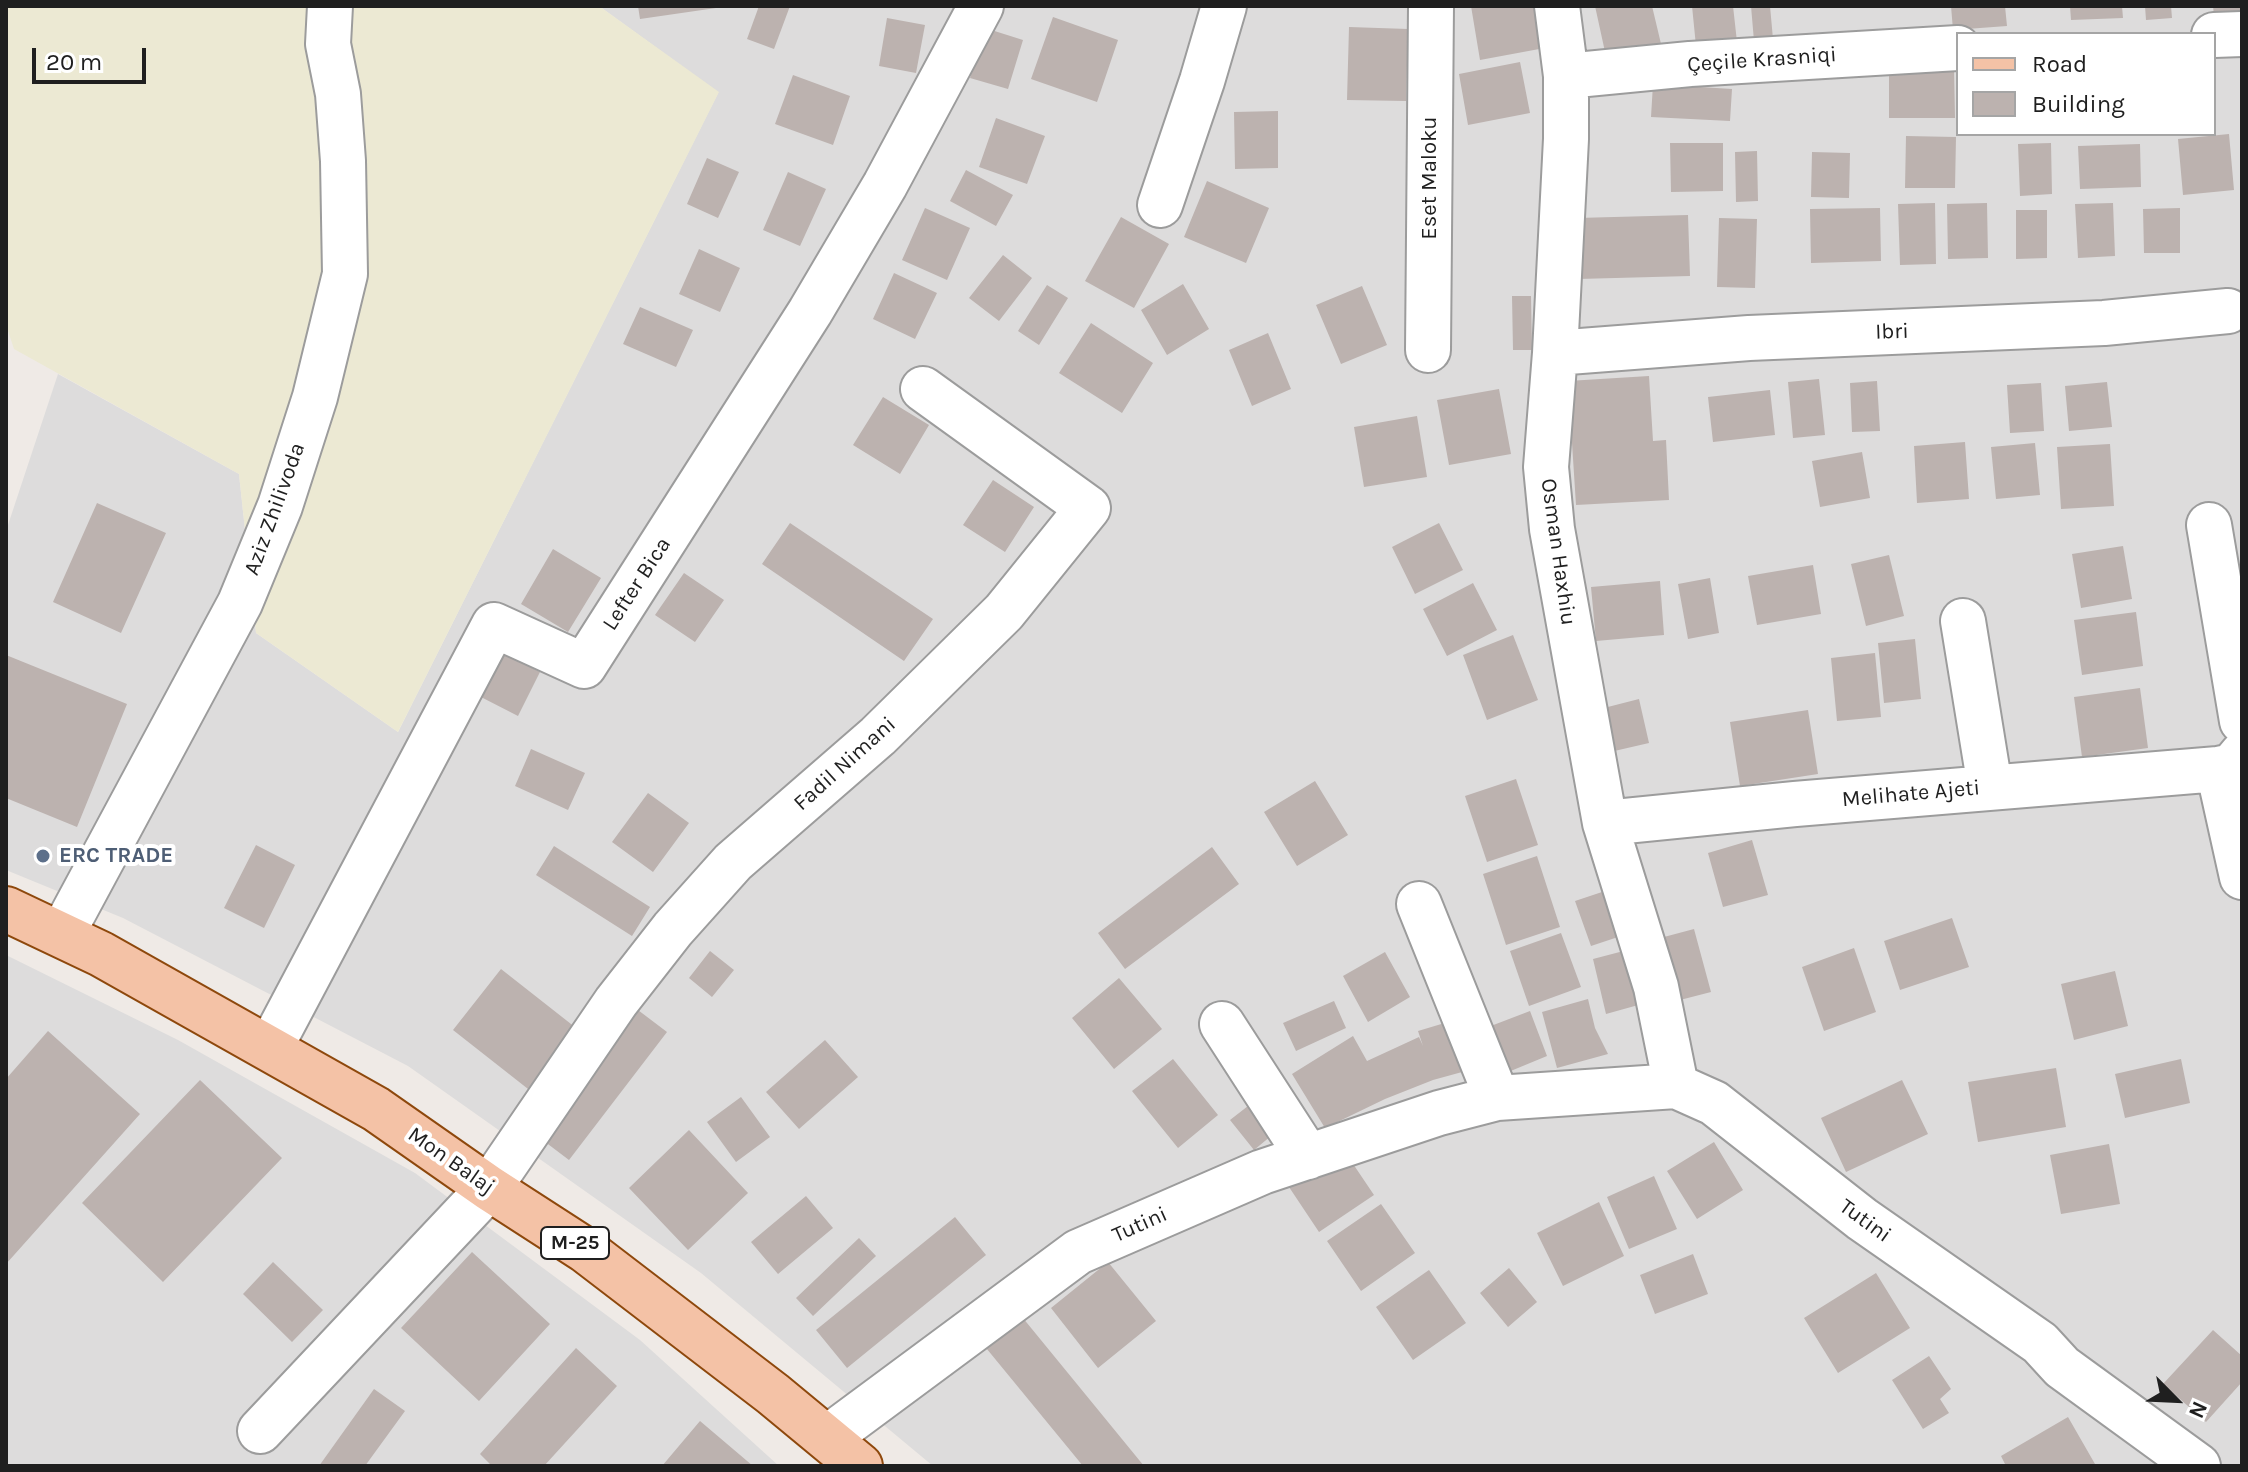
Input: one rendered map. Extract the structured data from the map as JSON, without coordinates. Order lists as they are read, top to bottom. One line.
{"streets":{"main road":["Mon Balaj","M-25"],"street":["Çeçile Krasniqi","Eset Maloku","Ibri","Aziz Zhilivoda","Osman Haxhiu","Lefter Bica","Fadil Nimani","Melihate Ajeti","Tutini"]},"crossings":[["Çeçile Krasniqi","Osman Haxhiu"],["Ibri","Osman Haxhiu"],["Aziz Zhilivoda","Mon Balaj"],["Osman Haxhiu","Melihate Ajeti"],["Osman Haxhiu","Tutini"],["Lefter Bica","Mon Balaj"],["Fadil Nimani","Mon Balaj"],["Mon Balaj","Tutini"]],"places":["ERC TRADE"],"legend":["Road","Building"],"scale_bar":"20 m","north":"bottom right"}
